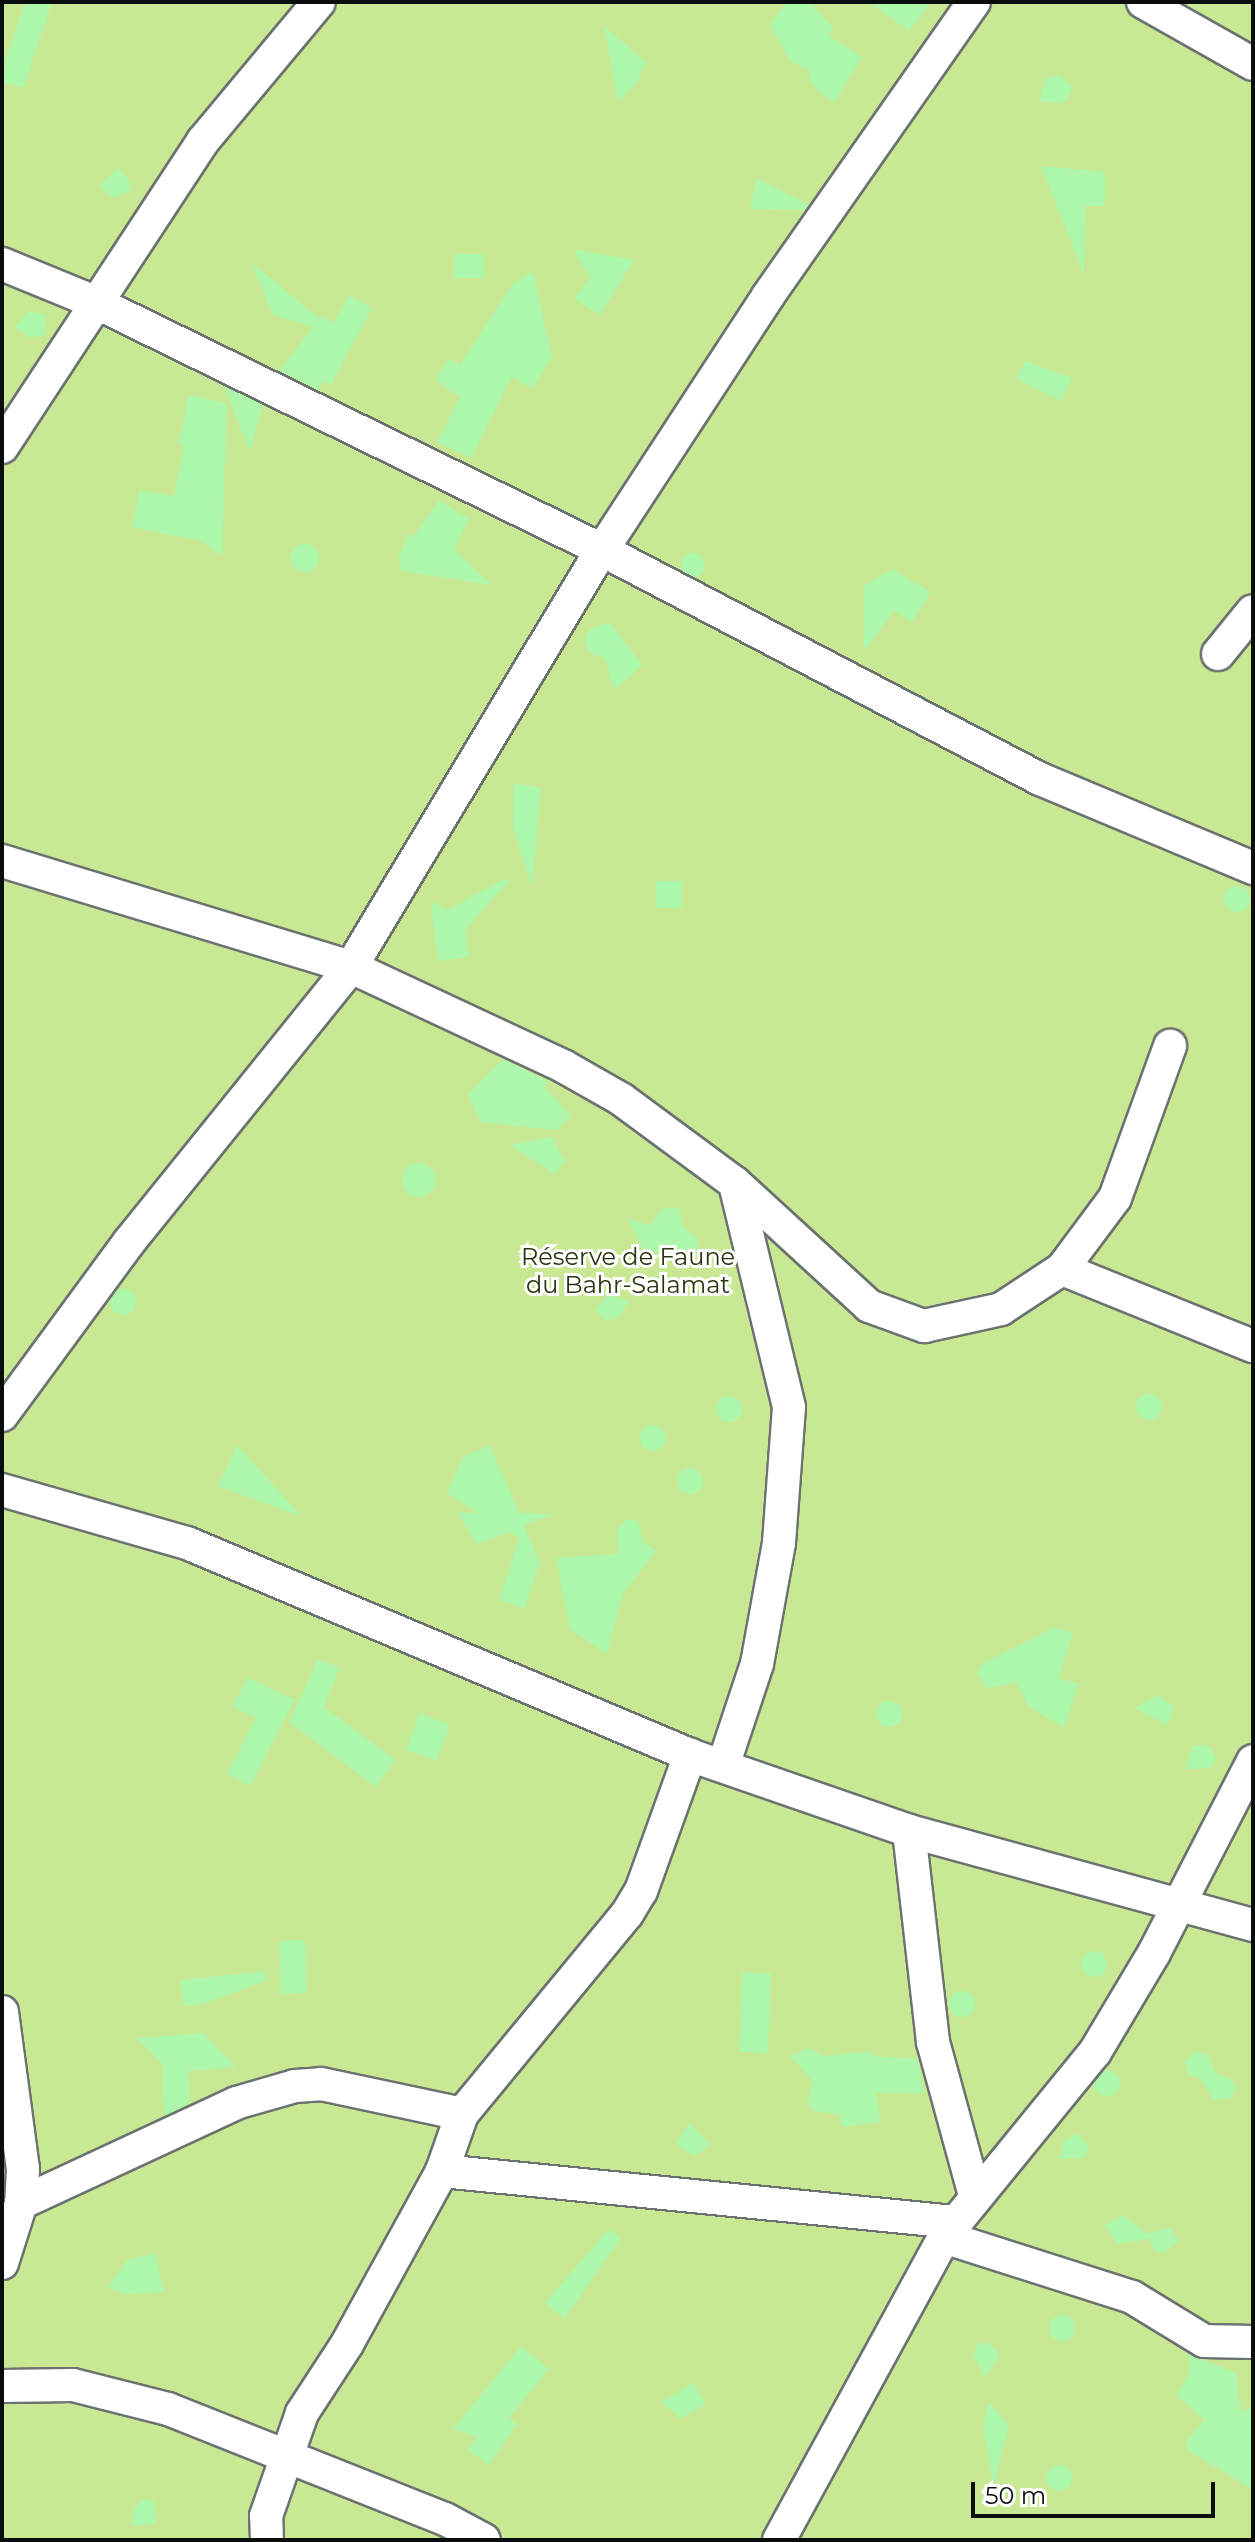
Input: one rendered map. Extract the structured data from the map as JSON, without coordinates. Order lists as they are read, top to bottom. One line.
{"parks":["Réserve de Faune du Bahr-Salamat"],"scale_bar":"50 m"}
